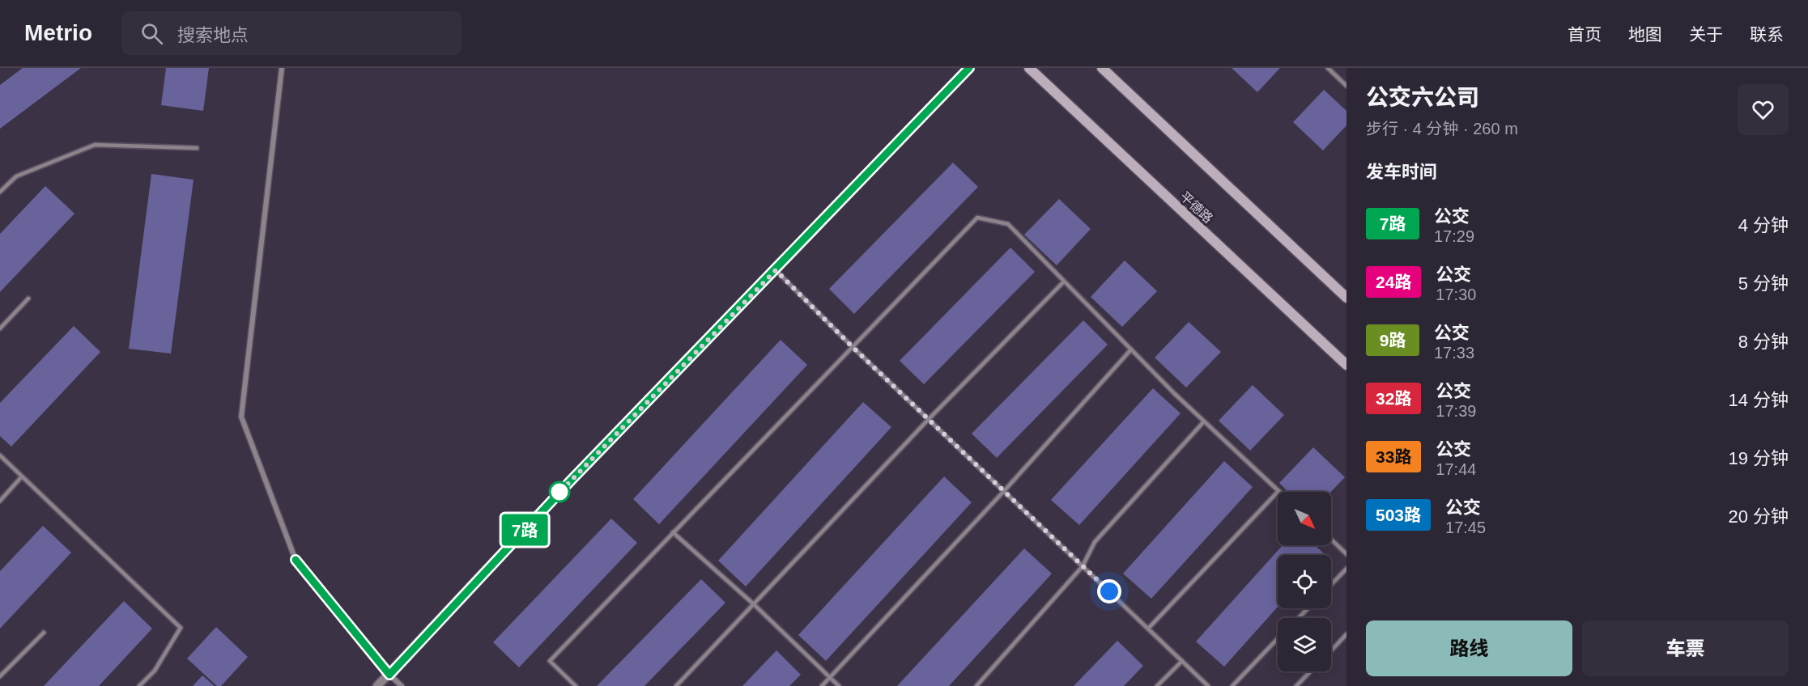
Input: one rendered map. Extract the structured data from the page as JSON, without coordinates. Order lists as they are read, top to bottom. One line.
{"streets":{"main road":["平德路"]},"lines":["bus line 7路"],"north":"bottom right","page":{"header":"Metrio","search":"搜索地点","nav":["首页","地图","关于","联系"],"on_map":"7路","heading":[["公交六公司","步行 · 4 分钟 · 260 m"],"发车时间"],"list":[{"mark":"7路","name":"公交","note":"17:29","value":"4 分钟"},{"mark":"24路","name":"公交","note":"17:30","value":"5 分钟"},{"mark":"9路","name":"公交","note":"17:33","value":"8 分钟"},{"mark":"32路","name":"公交","note":"17:39","value":"14 分钟"},{"mark":"33路","name":"公交","note":"17:44","value":"19 分钟"},{"mark":"503路","name":"公交","note":"17:45","value":"20 分钟"}],"buttons":["路线","车票"]}}
